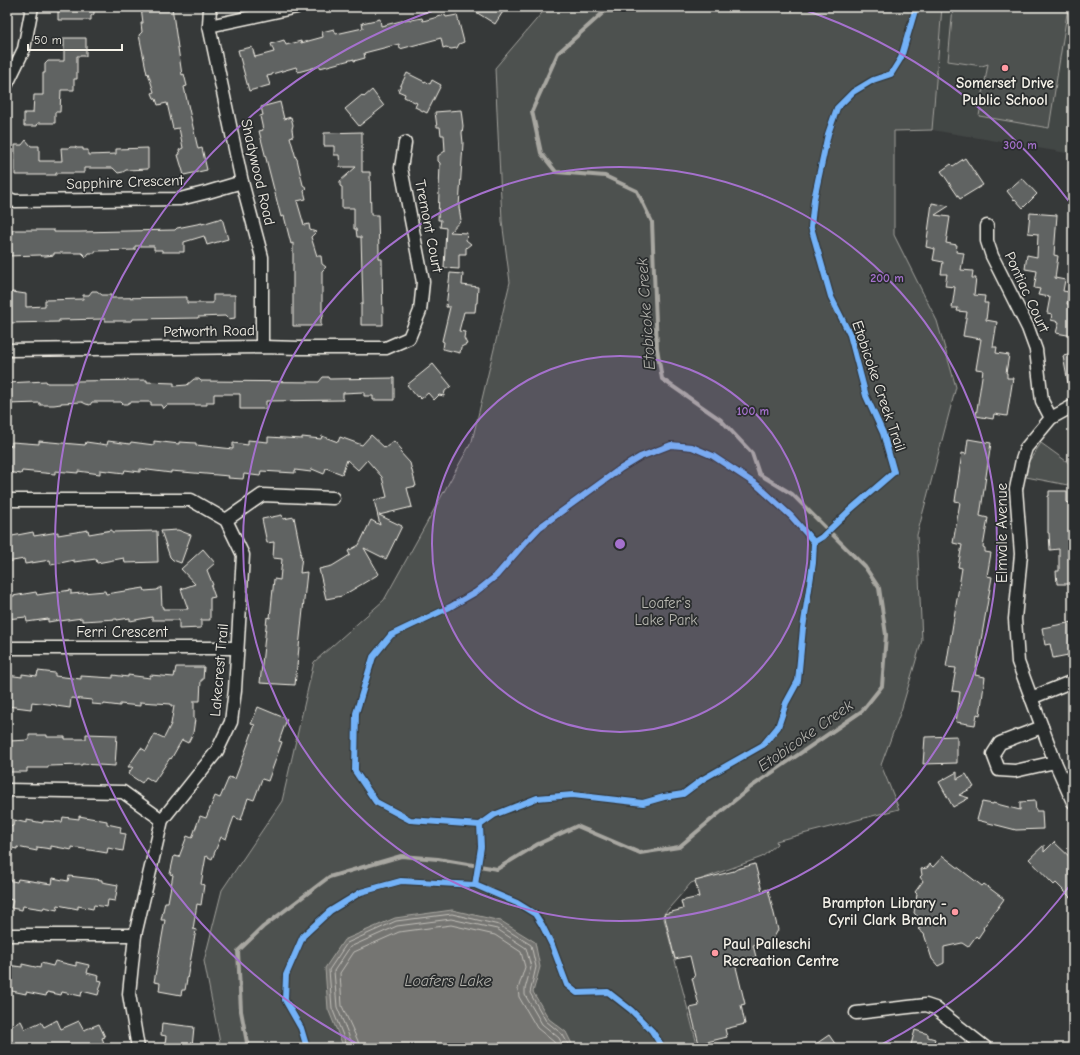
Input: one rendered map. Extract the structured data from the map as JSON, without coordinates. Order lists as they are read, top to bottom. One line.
{"streets":{"street":["Shadywood Road","Sapphire Crescent","Tremont Court","Pontiac Court","Petworth Road","Elmvale Avenue","Ferri Crescent","Lakecrest Trail"],"cycle path":["Etobicoke Creek Trail"]},"crossings":[["Shadywood Road","Sapphire Crescent"],["Shadywood Road","Petworth Road"],["Tremont Court","Petworth Road"],["Pontiac Court","Elmvale Avenue"],["Ferri Crescent","Lakecrest Trail"]],"water":["Etobicoke Creek","Loafers Lake"],"parks":["Loafer's Lake Park"],"places":["Somerset Drive Public School","Brampton Library - Cyril Clark Branch","Paul Palleschi Recreation Centre"],"scale_bar":"50 m","rings":["300 m","200 m","100 m"]}
